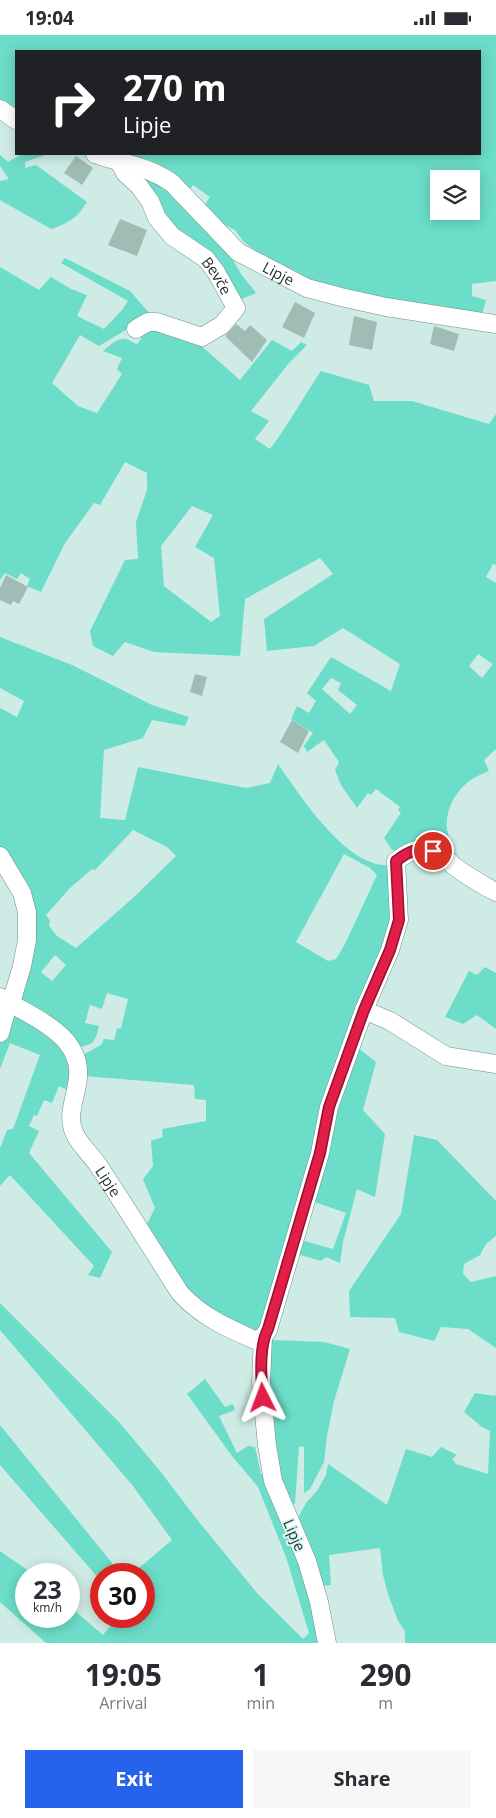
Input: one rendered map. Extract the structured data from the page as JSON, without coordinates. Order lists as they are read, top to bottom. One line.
{"streets":{"street":["Lipje","Bevče"]},"crossings":[["Lipje","Bevče"]],"page":{"status":"19:04","turn":["270 m","Lipje"],"speed":"23 km/h","limit":"30","eta":["19:05","Arrival","1","min","290","m"],"buttons":["Exit","Share"]}}
